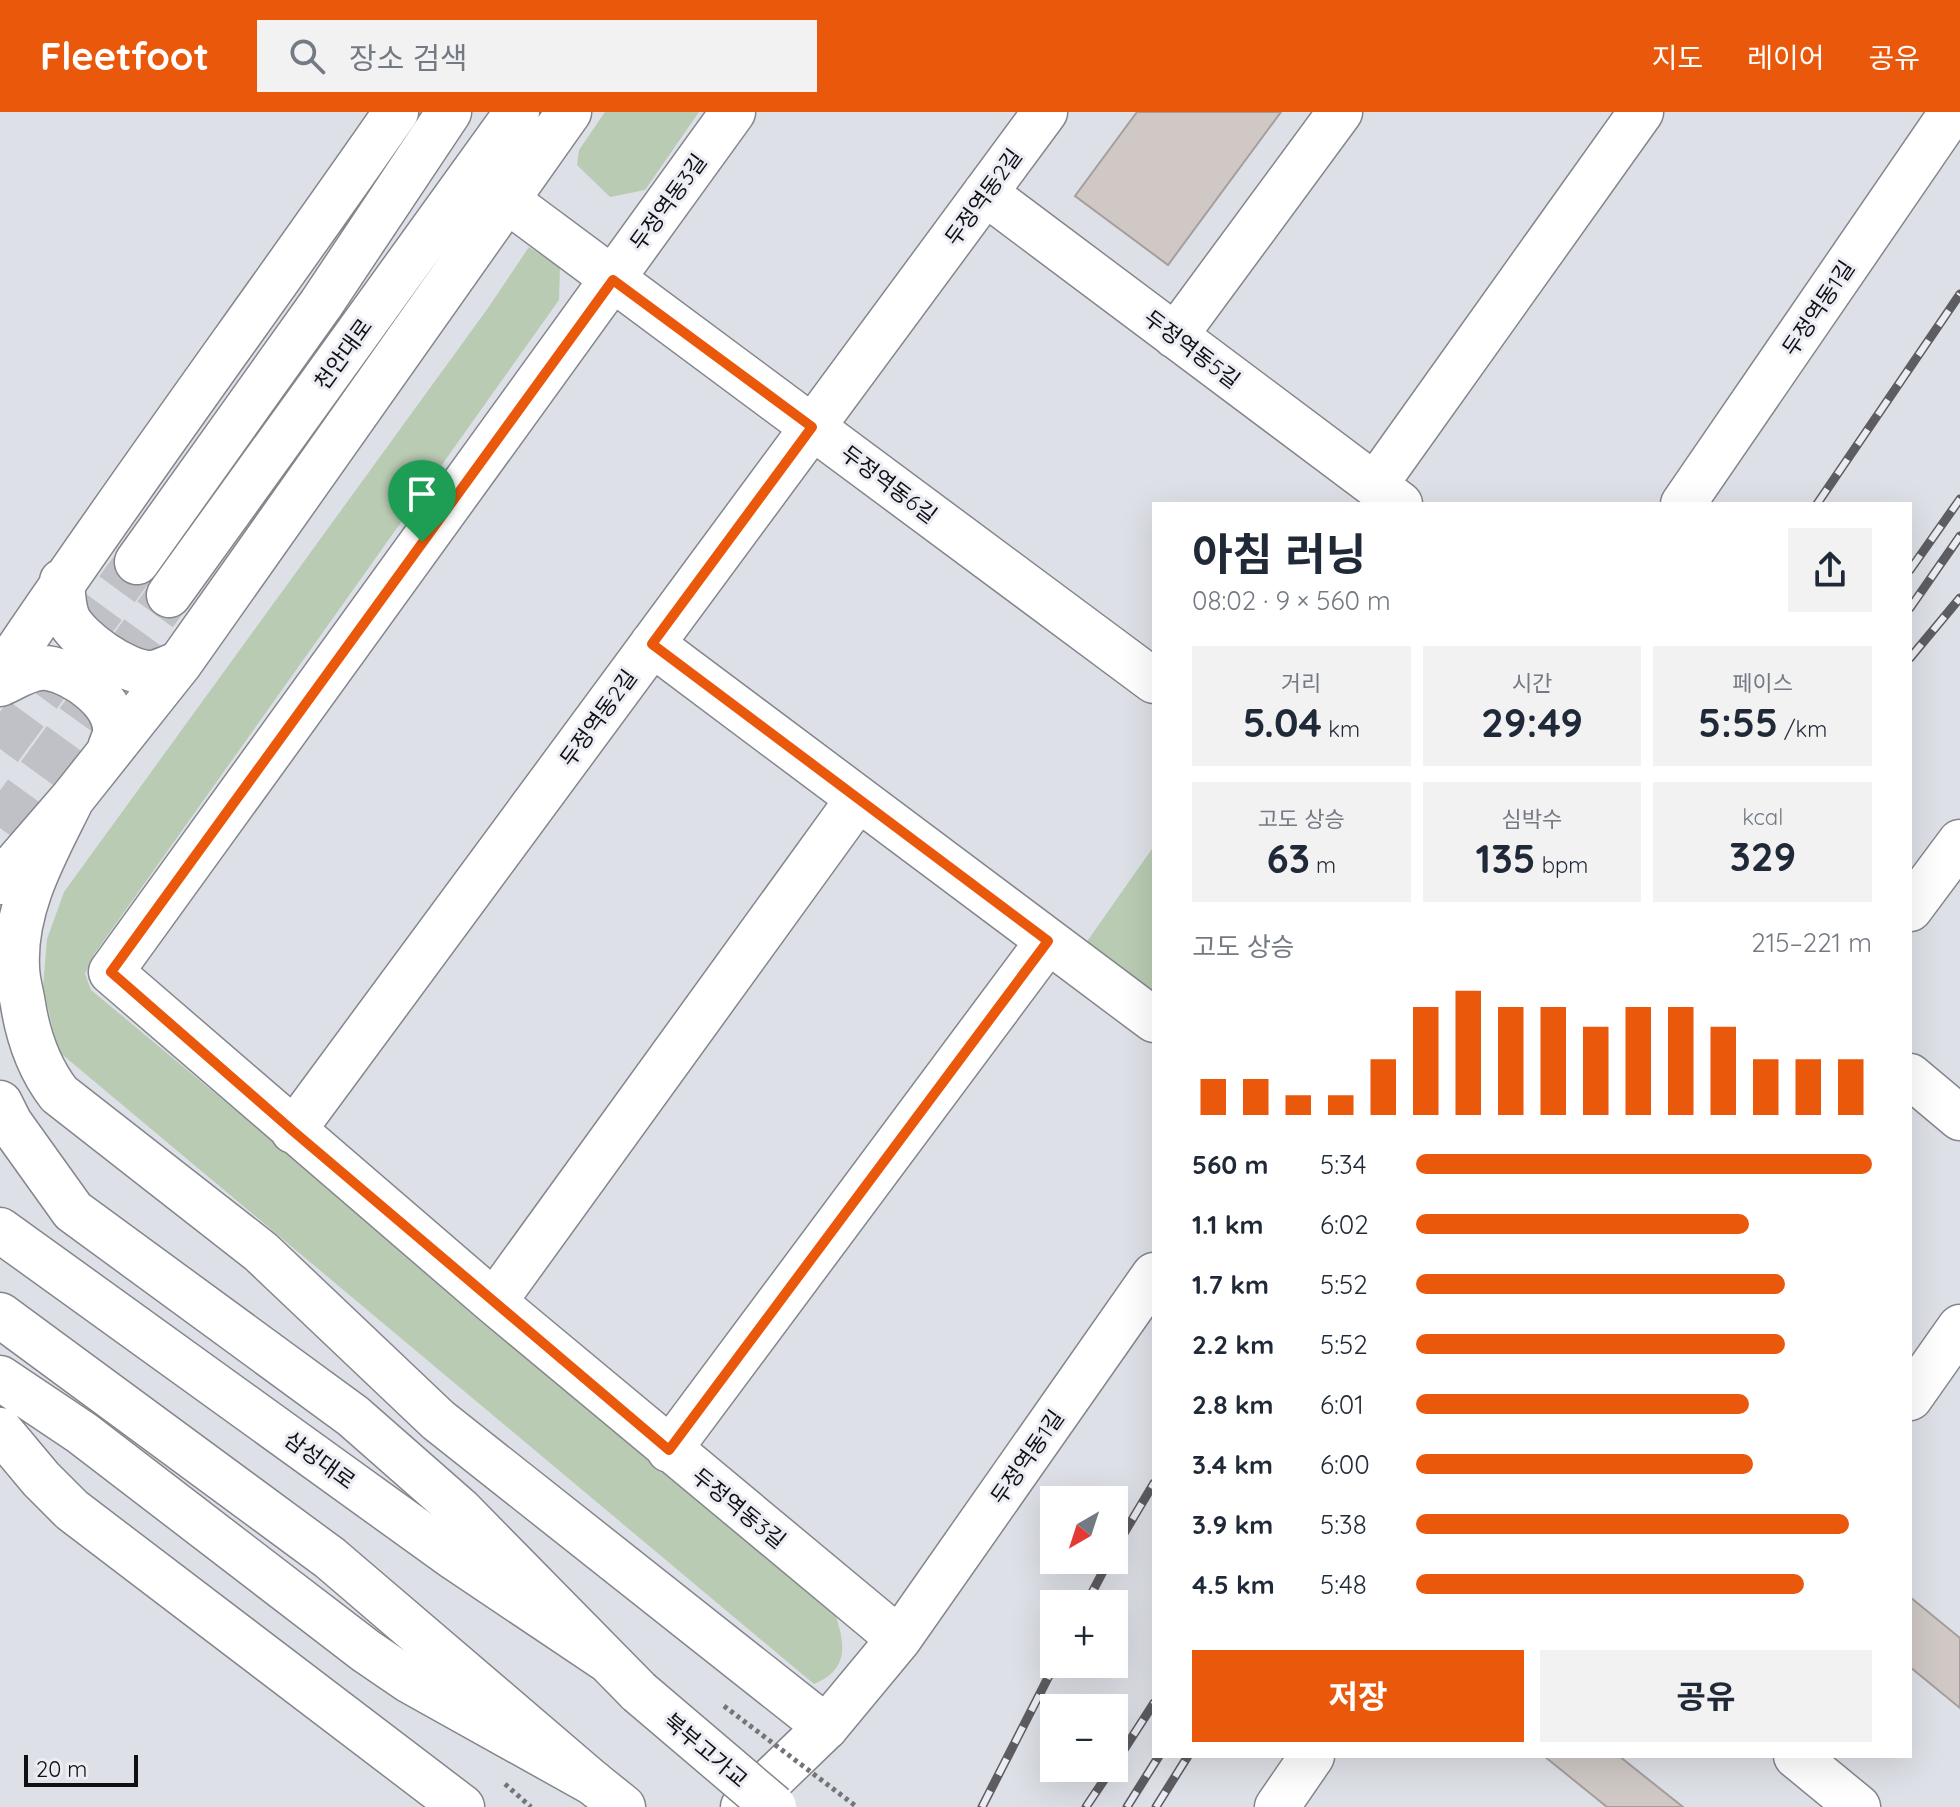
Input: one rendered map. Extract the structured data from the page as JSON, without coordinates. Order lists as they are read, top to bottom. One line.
{"streets":{"main road":["두정역동2길","두정역동3길","두정역동1길","두정역동5길","천안대로","두정역동6길","삼성대로","북부고가교"]},"crossings":[["두정역동2길","두정역동3길"],["두정역동2길","두정역동5길"],["두정역동2길","두정역동6길"],["두정역동3길","두정역동1길"],["두정역동3길","두정역동6길"],["삼성대로","북부고가교"]],"scale_bar":"20 m","north":"bottom left","page":{"header":"Fleetfoot","search":"장소 검색","nav":["지도","레이어","공유"],"heading":["아침 러닝","08:02 · 9 × 560 m"],"stats":[["거리","5.04 km"],["시간","29:49"],["페이스","5:55 /km"],["고도 상승","63 m"],["심박수","135 bpm"],["kcal","329"]],"chart":["고도 상승","215–221 m"],"list":[{"name":"560 m","note":"5:34"},{"name":"1.1 km","note":"6:02"},{"name":"1.7 km","note":"5:52"},{"name":"2.2 km","note":"5:52"},{"name":"2.8 km","note":"6:01"},{"name":"3.4 km","note":"6:00"},{"name":"3.9 km","note":"5:38"},{"name":"4.5 km","note":"5:48"}],"map_buttons":["+","−"],"buttons":["저장","공유"],"scale":"20 m"}}
